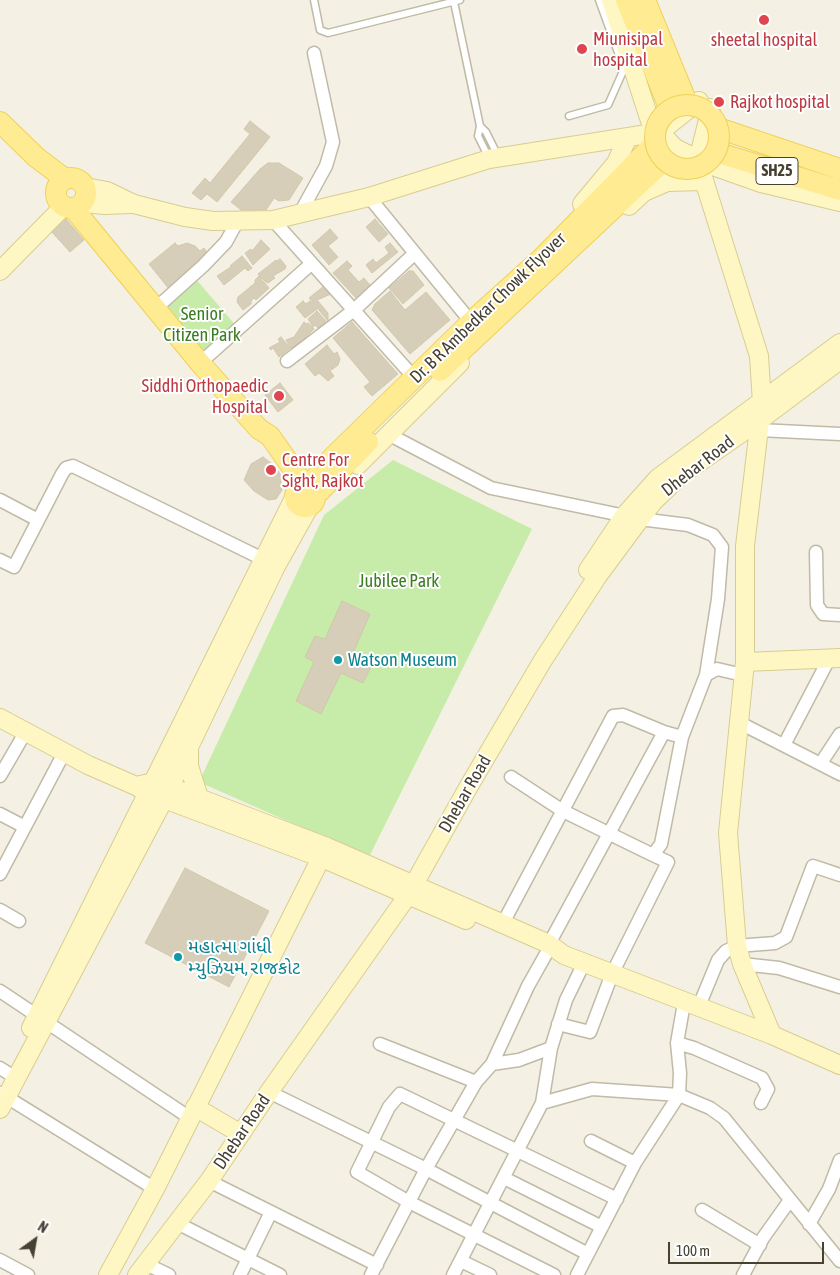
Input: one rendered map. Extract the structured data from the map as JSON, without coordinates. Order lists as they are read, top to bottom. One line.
{"streets":{"main road":["SH25","Dr. B R Ambedkar Chowk Flyover"],"street":["Dhebar Road"]},"parks":["Senior Citizen Park","Jubilee Park"],"places":["sheetal hospital","Miunisipal hospital","Rajkot hospital","Siddhi Orthopaedic Hospital","Centre For Sight, Rajkot","Watson Museum","મહાત્મા ગાંધી મ્યુઝિયમ, રાજકોટ"],"scale_bar":"100 m","north":"top right"}
